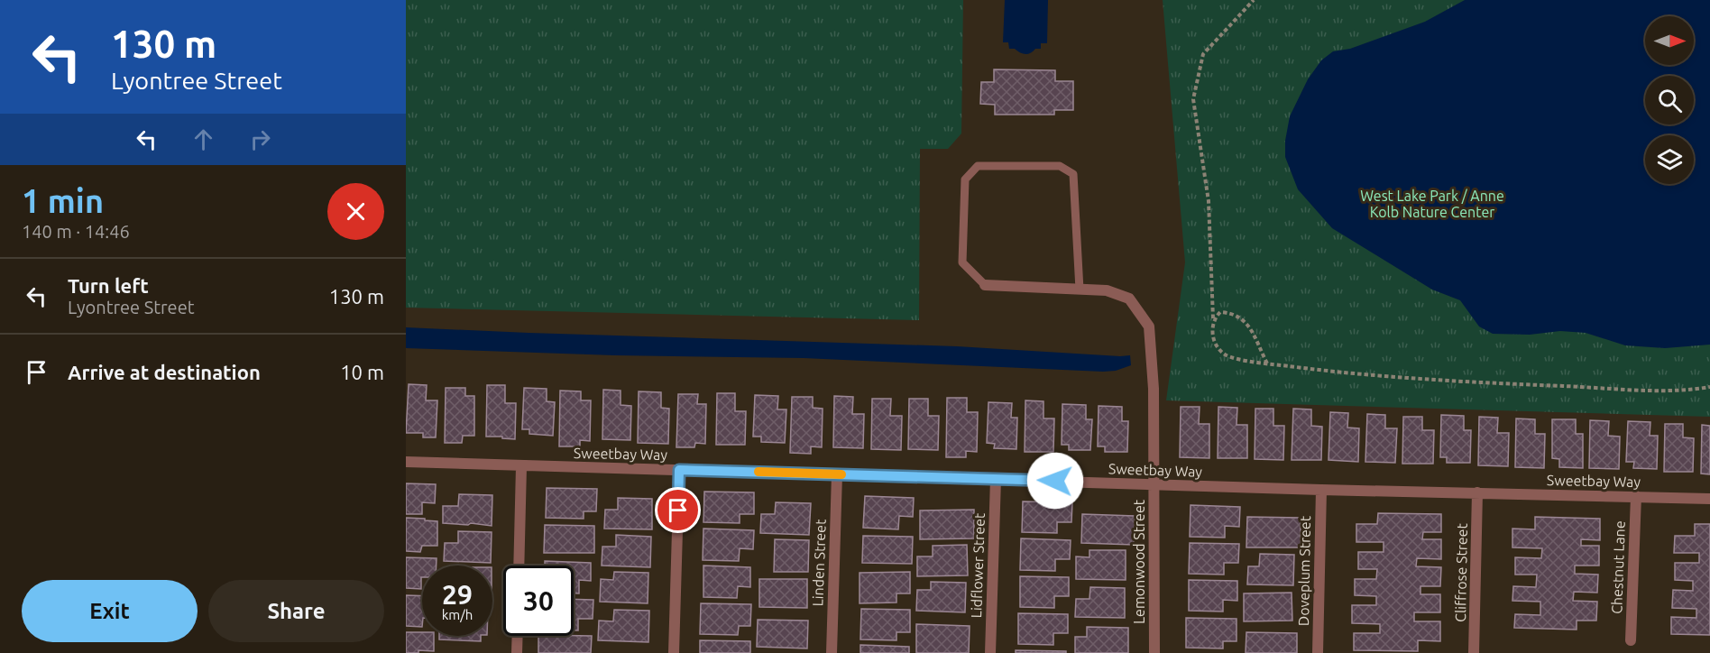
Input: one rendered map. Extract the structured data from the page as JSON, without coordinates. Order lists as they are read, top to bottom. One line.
{"streets":{"street":["Sweetbay Way","Lemonwood Street","Linden Street","Lidflower Street","Chestnut Lane","Doveplum Street","Cliffrose Street"]},"crossings":[["Sweetbay Way","Lemonwood Street"],["Sweetbay Way","Linden Street"],["Sweetbay Way","Lidflower Street"],["Sweetbay Way","Chestnut Lane"],["Sweetbay Way","Doveplum Street"],["Sweetbay Way","Cliffrose Street"]],"parks":["West Lake Park / Anne Kolb Nature Center"],"north":"right","page":{"turn":["130 m","Lyontree Street"],"heading":["1 min","140 m · 14:46"],"list":[{"name":"Turn left","note":"Lyontree Street","value":"130 m"},{"name":"Arrive at destination","value":"10 m"}],"speed":"29 km/h","limit":"30","buttons":["Exit","Share"]}}
